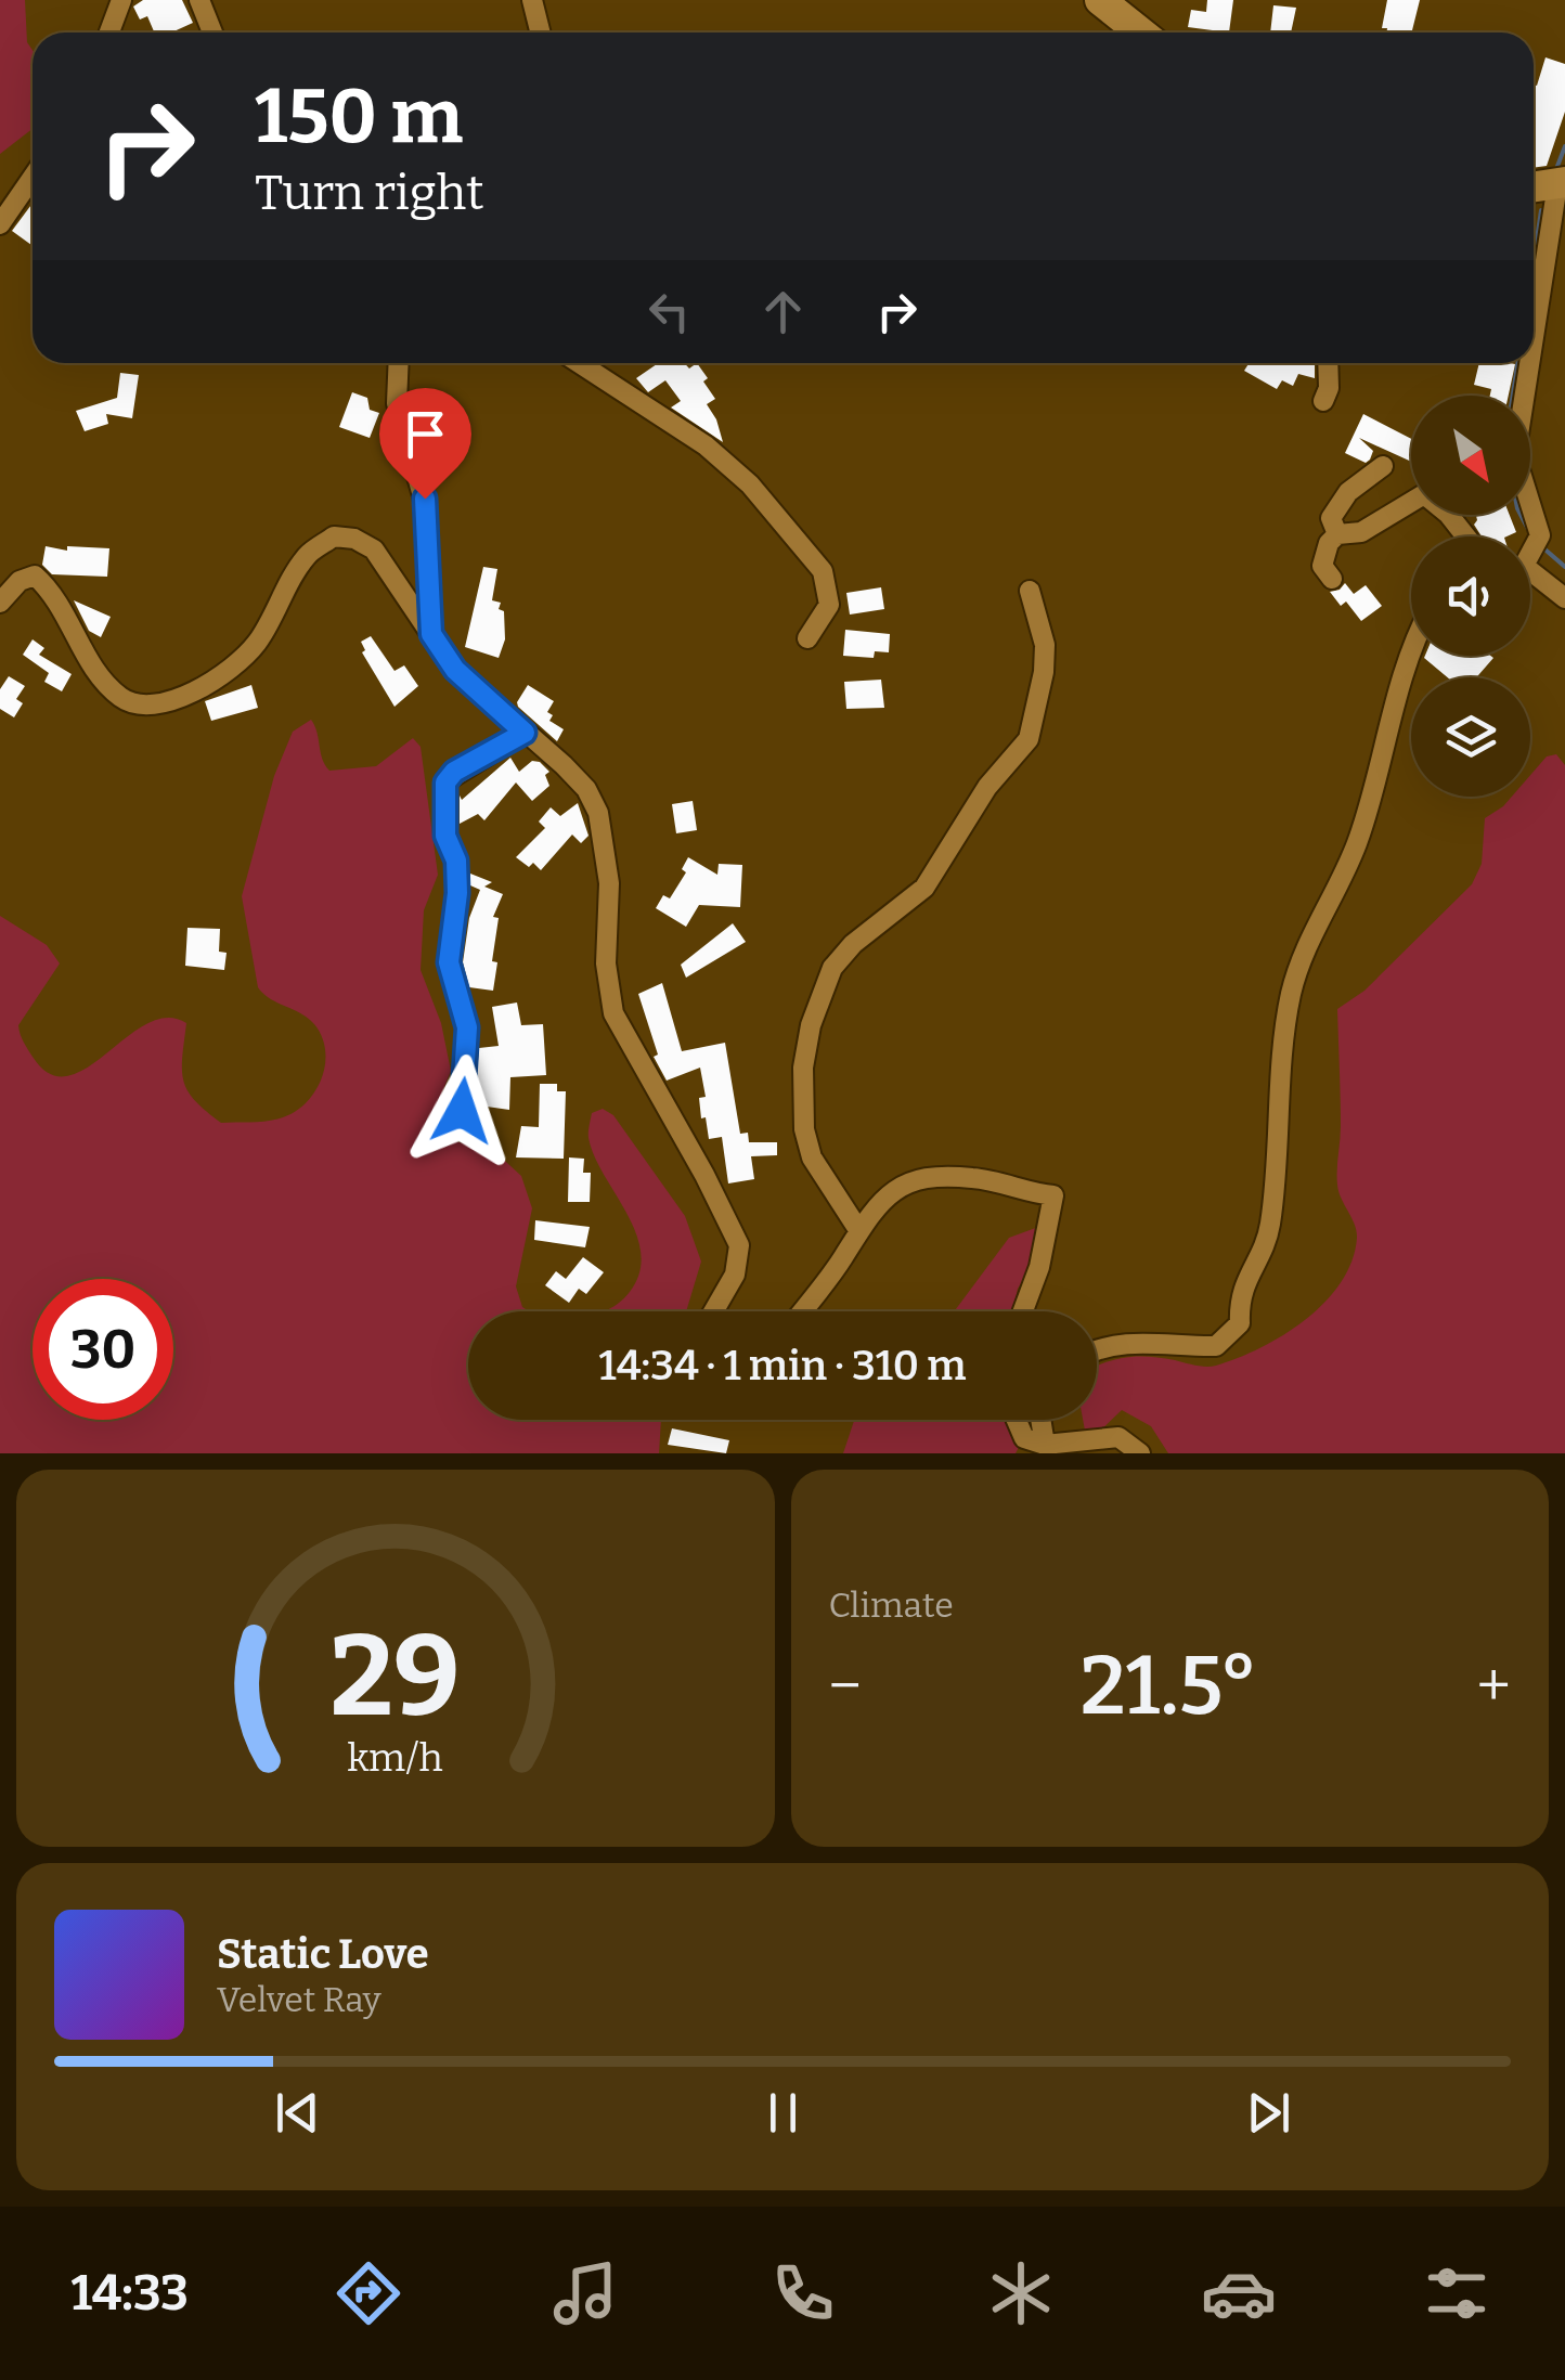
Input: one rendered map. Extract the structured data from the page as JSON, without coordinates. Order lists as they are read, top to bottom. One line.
{"north":"bottom right","page":{"turn":["150 m","Turn right"],"limit":"30","trip":"14:34 · 1 min · 310 m","tile":"Climate","heat":["−","21.5°","+"],"song":["Static Love","Velvet Ray"],"tabs":"14:33","gauge":["29","km/h"]}}
